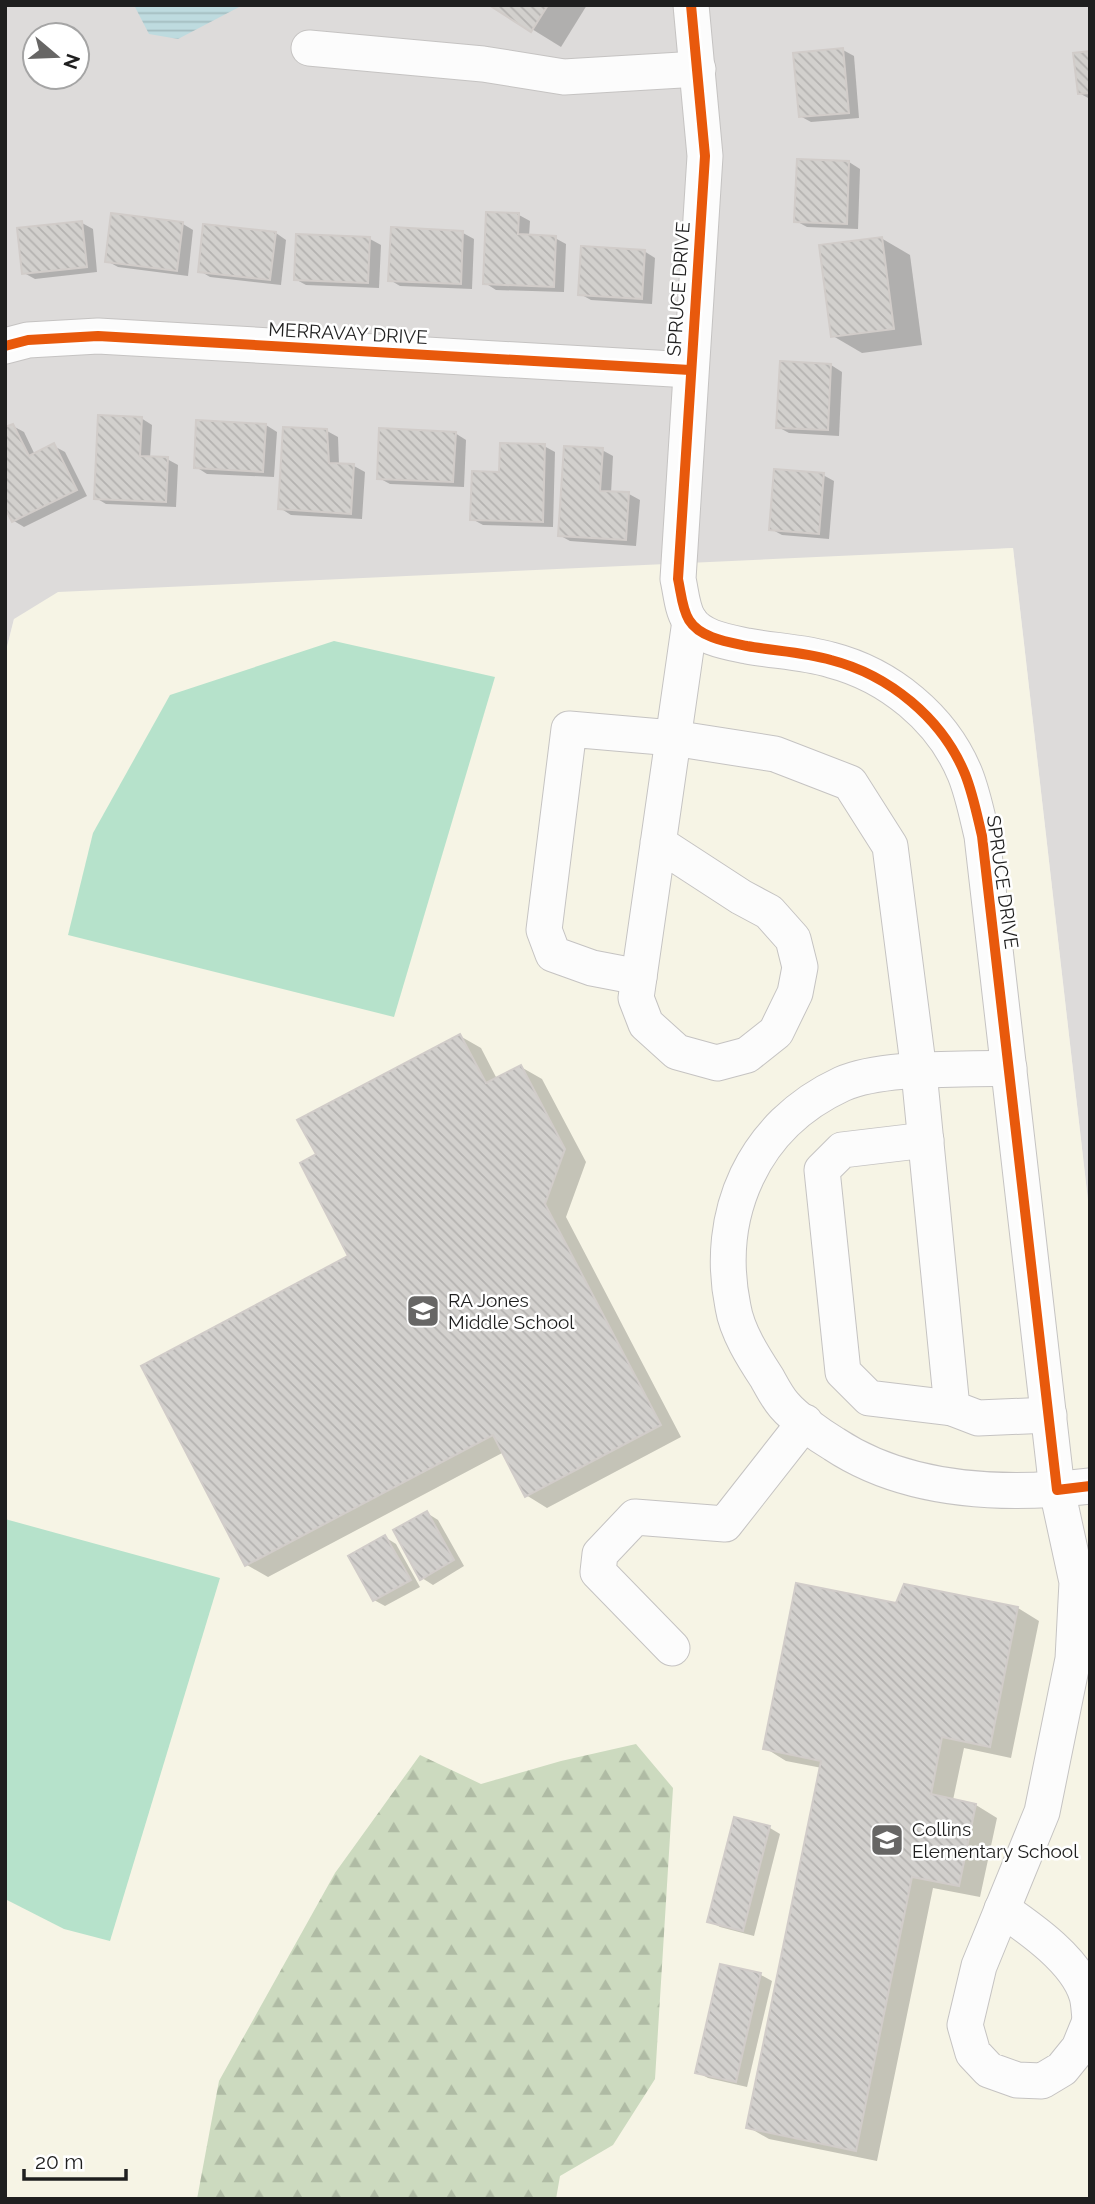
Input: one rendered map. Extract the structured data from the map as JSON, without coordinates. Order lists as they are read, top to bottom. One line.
{"streets":{"street":["SPRUCE DRIVE","MERRAVAY DRIVE"]},"crossings":[["SPRUCE DRIVE","MERRAVAY DRIVE"]],"places":{"school or university":["RA Jones Middle School","Collins Elementary School"]},"scale_bar":"20 m","north":"right"}
